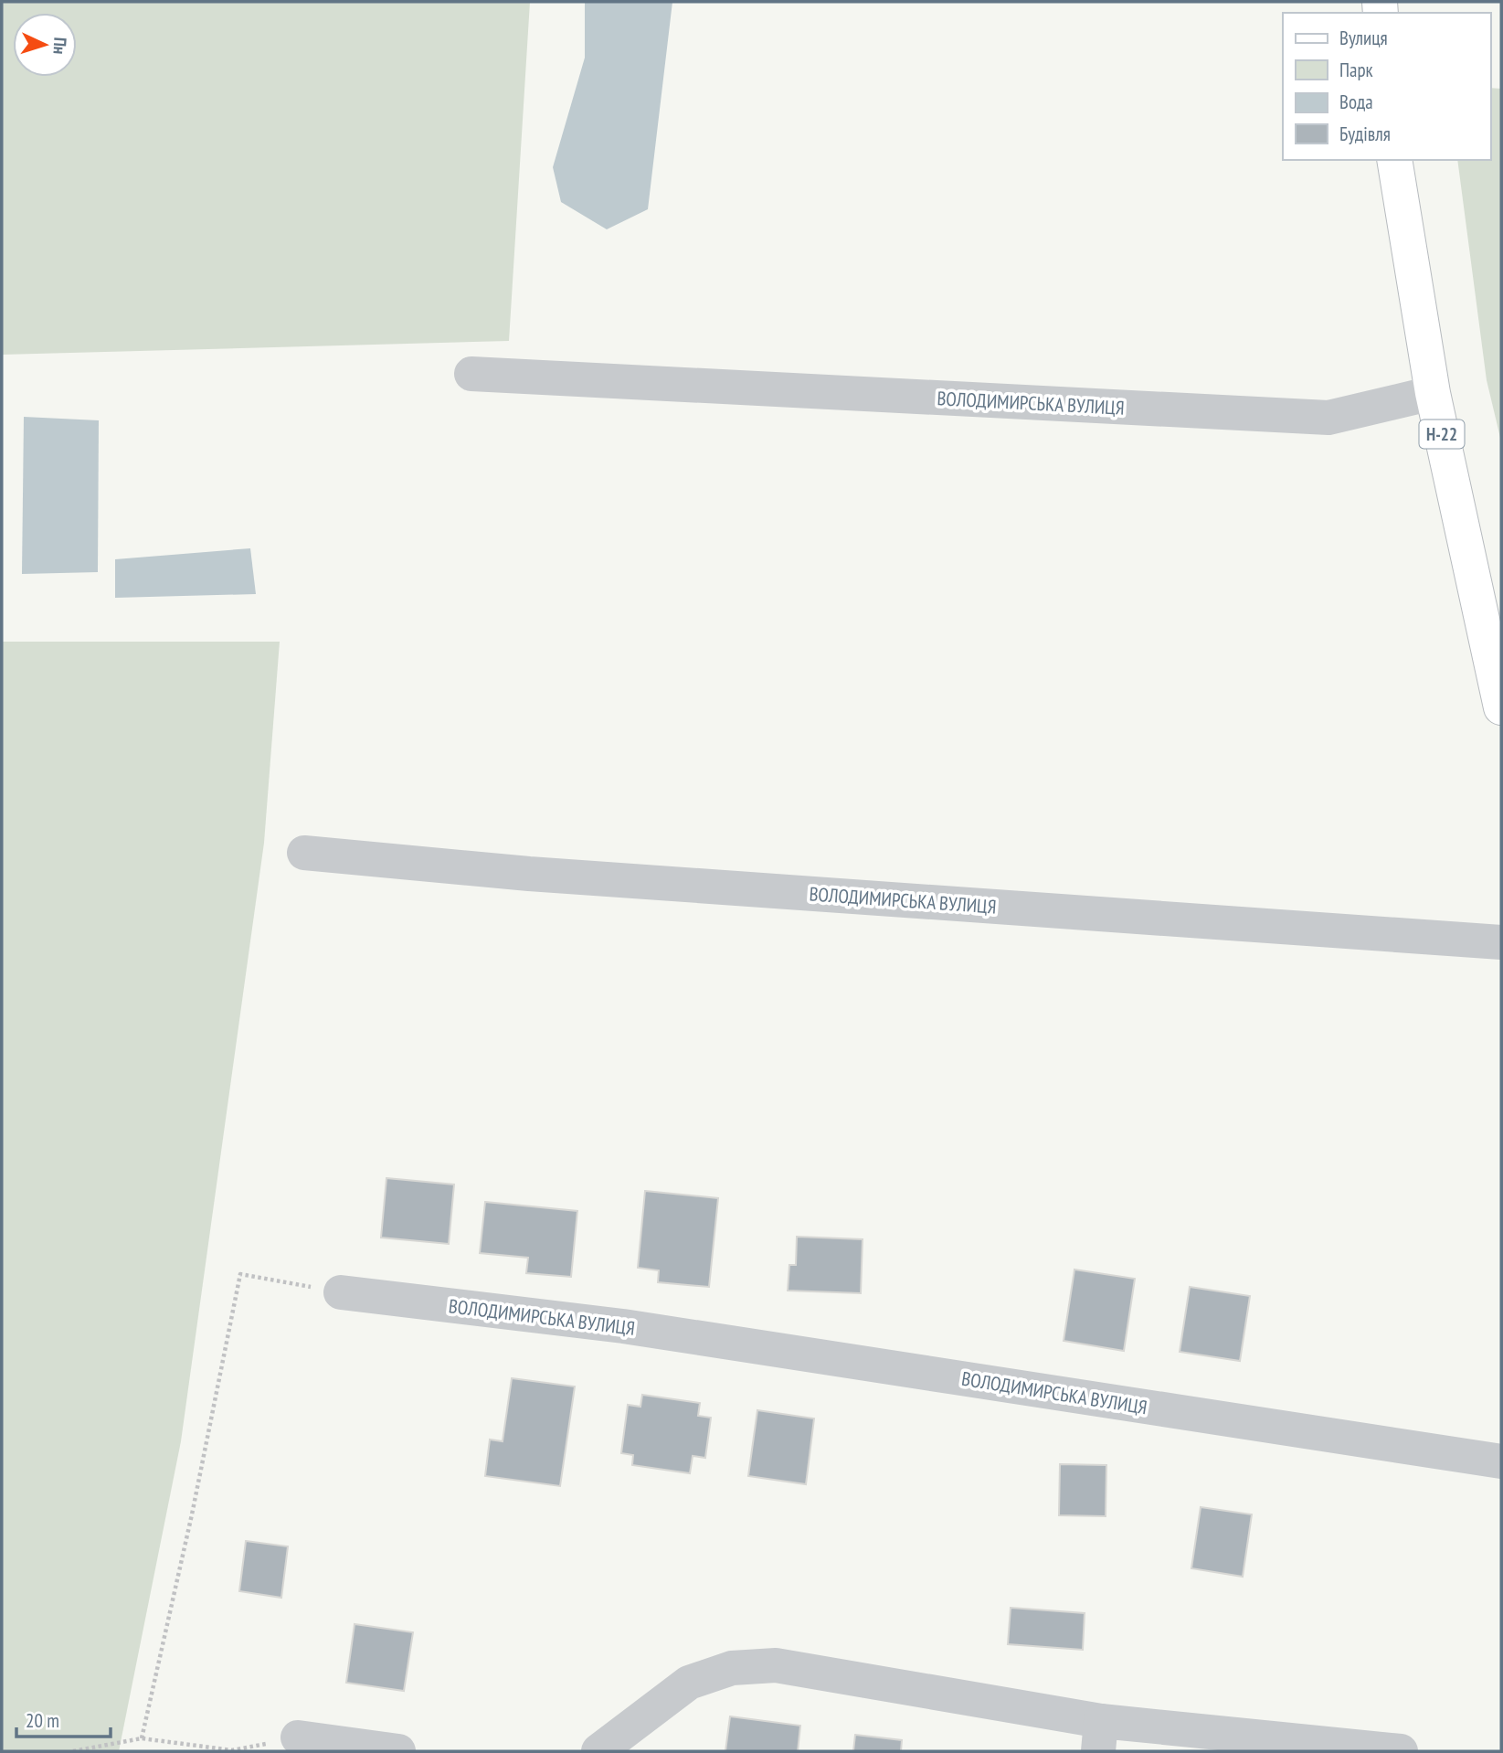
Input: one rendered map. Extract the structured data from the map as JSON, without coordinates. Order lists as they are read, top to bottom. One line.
{"streets":{"main road":["Н-22"],"street":["ВОЛОДИМИРСЬКА ВУЛИЦЯ"]},"crossings":[["ВОЛОДИМИРСЬКА ВУЛИЦЯ","Н-22"]],"legend":["Вулиця","Парк","Вода","Будівля"],"scale_bar":"20 m","north":"right"}
